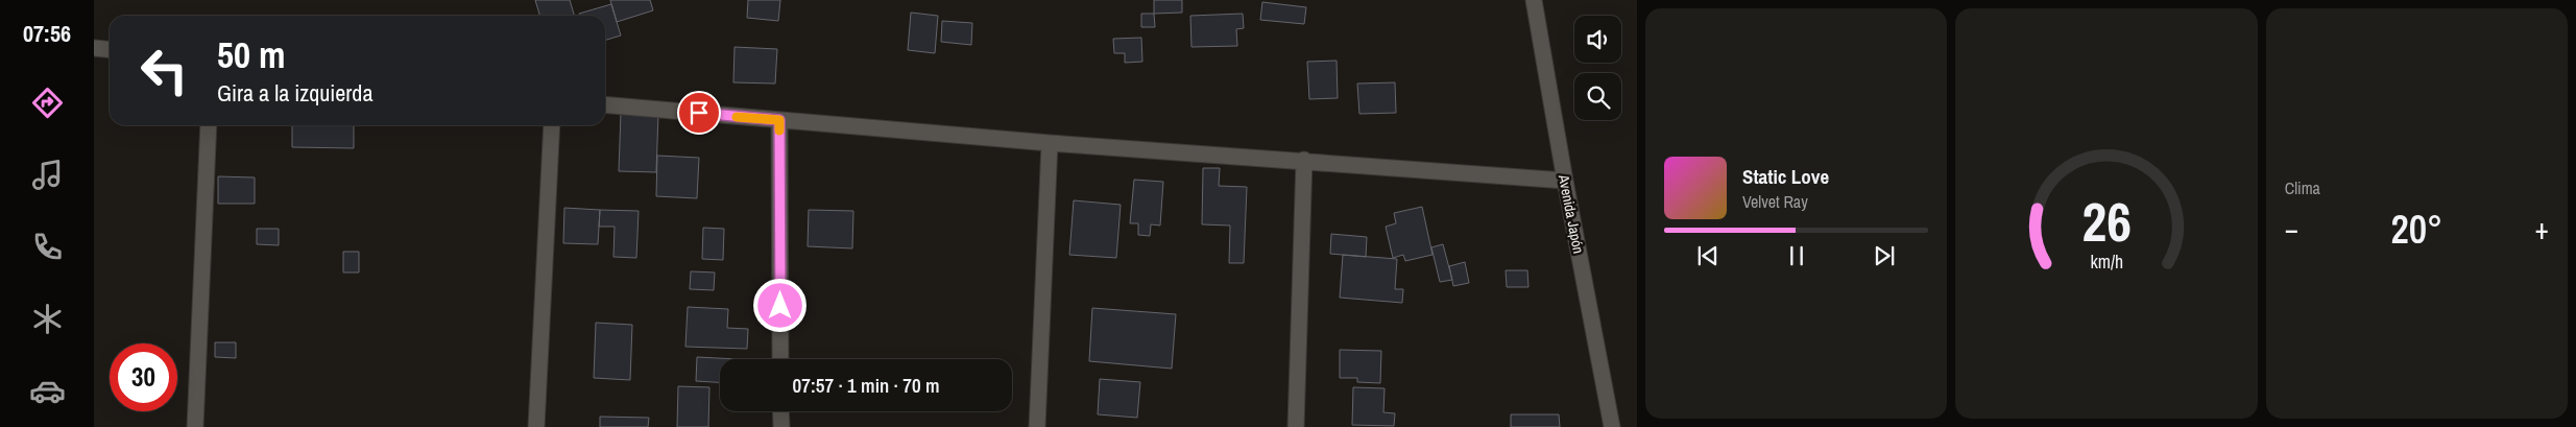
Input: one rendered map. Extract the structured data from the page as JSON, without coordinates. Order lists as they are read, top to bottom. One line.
{"streets":{"street":["Avenida Japón"]},"page":{"tabs":"07:56","tile":"Clima","turn":["50 m","Gira a la izquierda"],"song":["Static Love","Velvet Ray"],"heat":["−","20°","+"],"limit":"30","trip":"07:57 · 1 min · 70 m","gauge":["26","km/h"]}}
